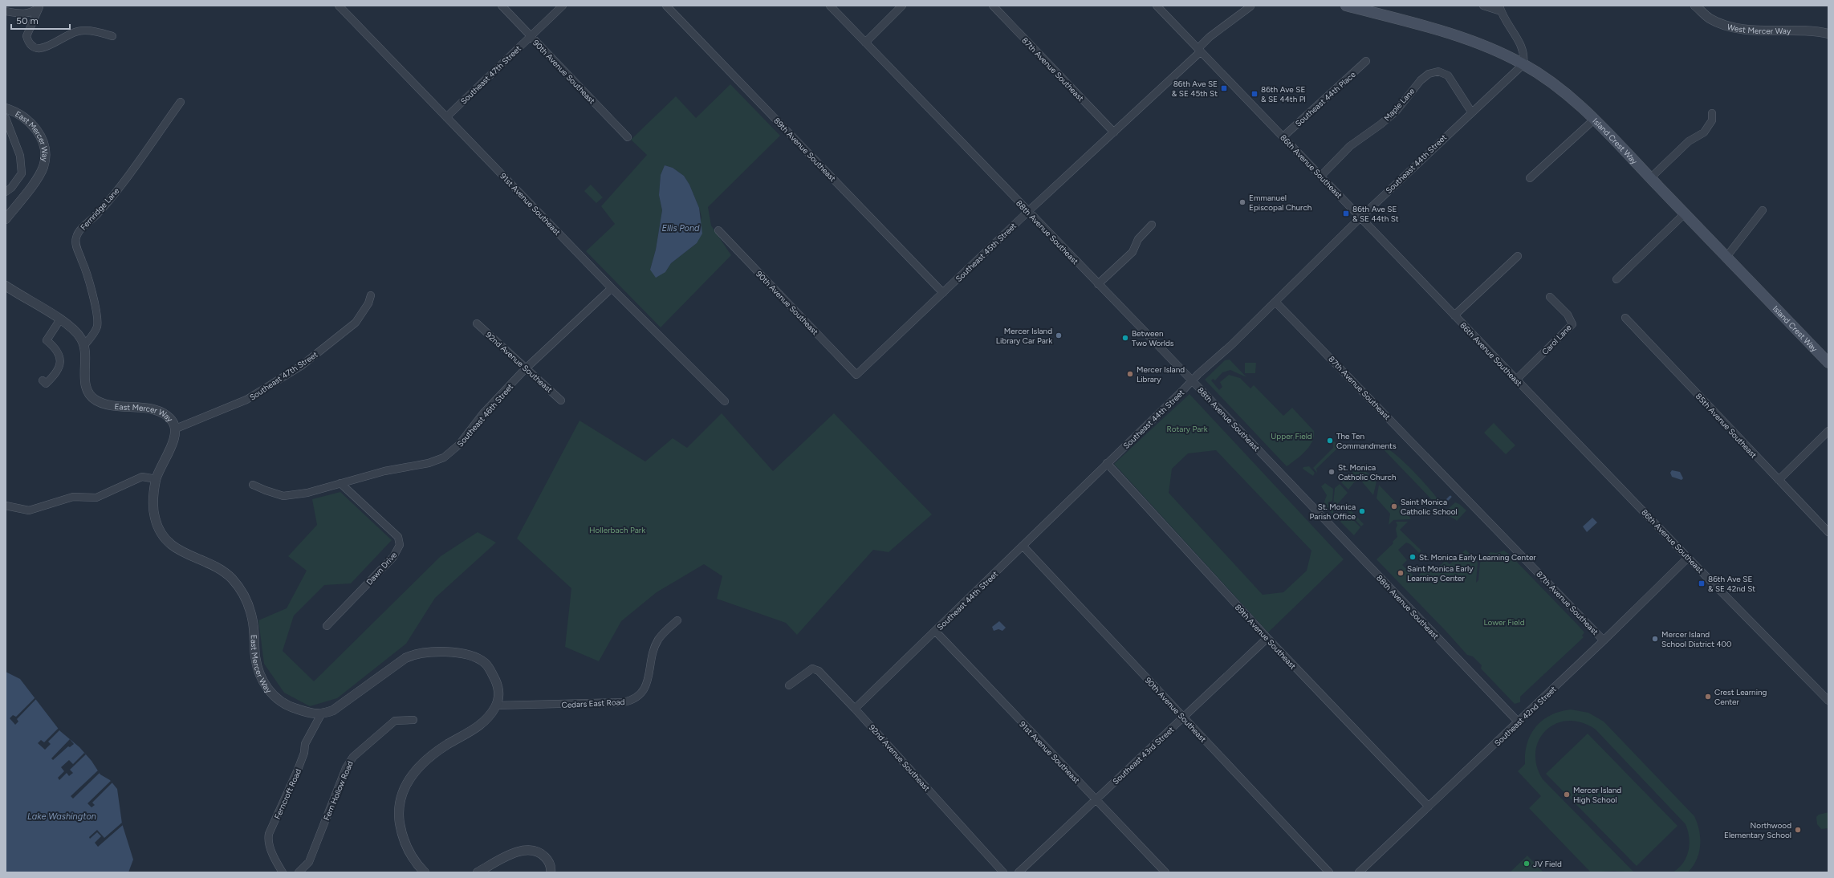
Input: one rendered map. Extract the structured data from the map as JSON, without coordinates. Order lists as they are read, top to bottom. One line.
{"streets":{"main road":["Island Crest Way"],"street":["West Mercer Way","87th Avenue Southeast","90th Avenue Southeast","Southeast 47th Street","Southeast 44th Place","Maple Lane","East Mercer Way","89th Avenue Southeast","Southeast 44th Street","86th Avenue Southeast","91st Avenue Southeast","Fernridge Lane","88th Avenue Southeast","Southeast 45th Street","Carol Lane","92nd Avenue Southeast","Southeast 46th Street","85th Avenue Southeast","Dawn Drive","Cedars East Road","Southeast 42nd Street","Southeast 43rd Street","Fern Hollow Road","Ferncroft Road"]},"crossings":[["87th Avenue Southeast","Southeast 44th Street"],["87th Avenue Southeast","Southeast 45th Street"],["87th Avenue Southeast","Southeast 42nd Street"],["90th Avenue Southeast","Southeast 47th Street"],["90th Avenue Southeast","Southeast 44th Street"],["90th Avenue Southeast","Southeast 45th Street"],["90th Avenue Southeast","Southeast 43rd Street"],["Southeast 47th Street","East Mercer Way"],["Southeast 47th Street","91st Avenue Southeast"],["Southeast 44th Place","86th Avenue Southeast"],["Maple Lane","Southeast 44th Street"],["Maple Lane","86th Avenue Southeast"],["East Mercer Way","Fernridge Lane"],["East Mercer Way","Ferncroft Road"],["Island Crest Way","Southeast 44th Street"],["89th Avenue Southeast","Southeast 44th Street"],["89th Avenue Southeast","Southeast 45th Street"],["89th Avenue Southeast","Southeast 42nd Street"],["89th Avenue Southeast","Southeast 43rd Street"],["Southeast 44th Street","86th Avenue Southeast"],["Southeast 44th Street","91st Avenue Southeast"],["Southeast 44th Street","88th Avenue Southeast"],["Southeast 44th Street","92nd Avenue Southeast"],["86th Avenue Southeast","Southeast 45th Street"],["86th Avenue Southeast","Carol Lane"],["86th Avenue Southeast","Southeast 42nd Street"],["91st Avenue Southeast","Southeast 46th Street"],["91st Avenue Southeast","Southeast 43rd Street"],["88th Avenue Southeast","Southeast 45th Street"],["88th Avenue Southeast","Southeast 42nd Street"],["92nd Avenue Southeast","Southeast 46th Street"],["Southeast 46th Street","Dawn Drive"]],"water":["Ellis Pond","Lake Washington"],"parks":["Rotary Park","Upper Field","Hollerbach Park","Lower Field"],"places":{"transit":["86th Ave SE & SE 45th St","86th Ave SE & SE 44th Pl","86th Ave SE & SE 44th St","86th Ave SE & SE 42nd St"],"other":["Emmanuel Episcopal Church","Mercer Island Library Car Park","Between Two Worlds","Mercer Island Library","The Ten Commandments","St. Monica Catholic Church","Saint Monica Catholic School","St. Monica Parish Office","St. Monica Early Learning Center","Saint Monica Early Learning Center","Mercer Island School District 400","Crest Learning Center","Mercer Island High School","Northwood Elementary School","JV Field"]},"scale_bar":"50 m"}
